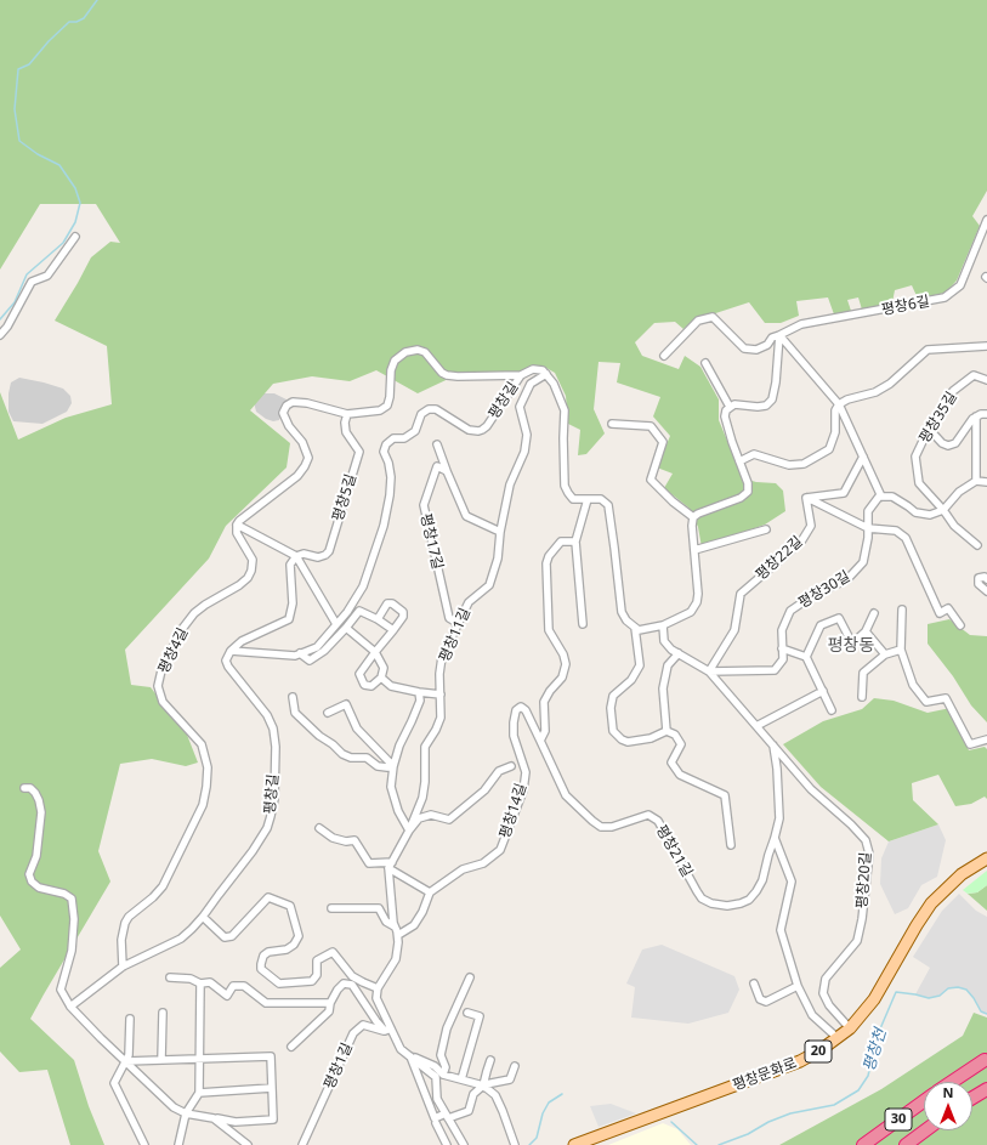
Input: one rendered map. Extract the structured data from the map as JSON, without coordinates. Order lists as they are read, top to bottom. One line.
{"streets":{"highway":["30"],"main road":["20","평창문화로"],"street":["평창6길","평창길","평창35길","평창5길","평창17길","평창22길","평창30길","평창11길","평창4길","평창14길","평창21길","평창20길","평창1길"]},"crossings":[["평창길","평창11길"],["평창길","평창4길"],["평창5길","평창4길"],["평창17길","평창11길"],["평창22길","평창30길"],["평창22길","평창20길"],["평창30길","평창20길"],["평창14길","평창21길"],["평창21길","평창20길"],["평창20길","평창문화로"]],"districts":["평창동"],"water":["평창천"],"north":"top"}
